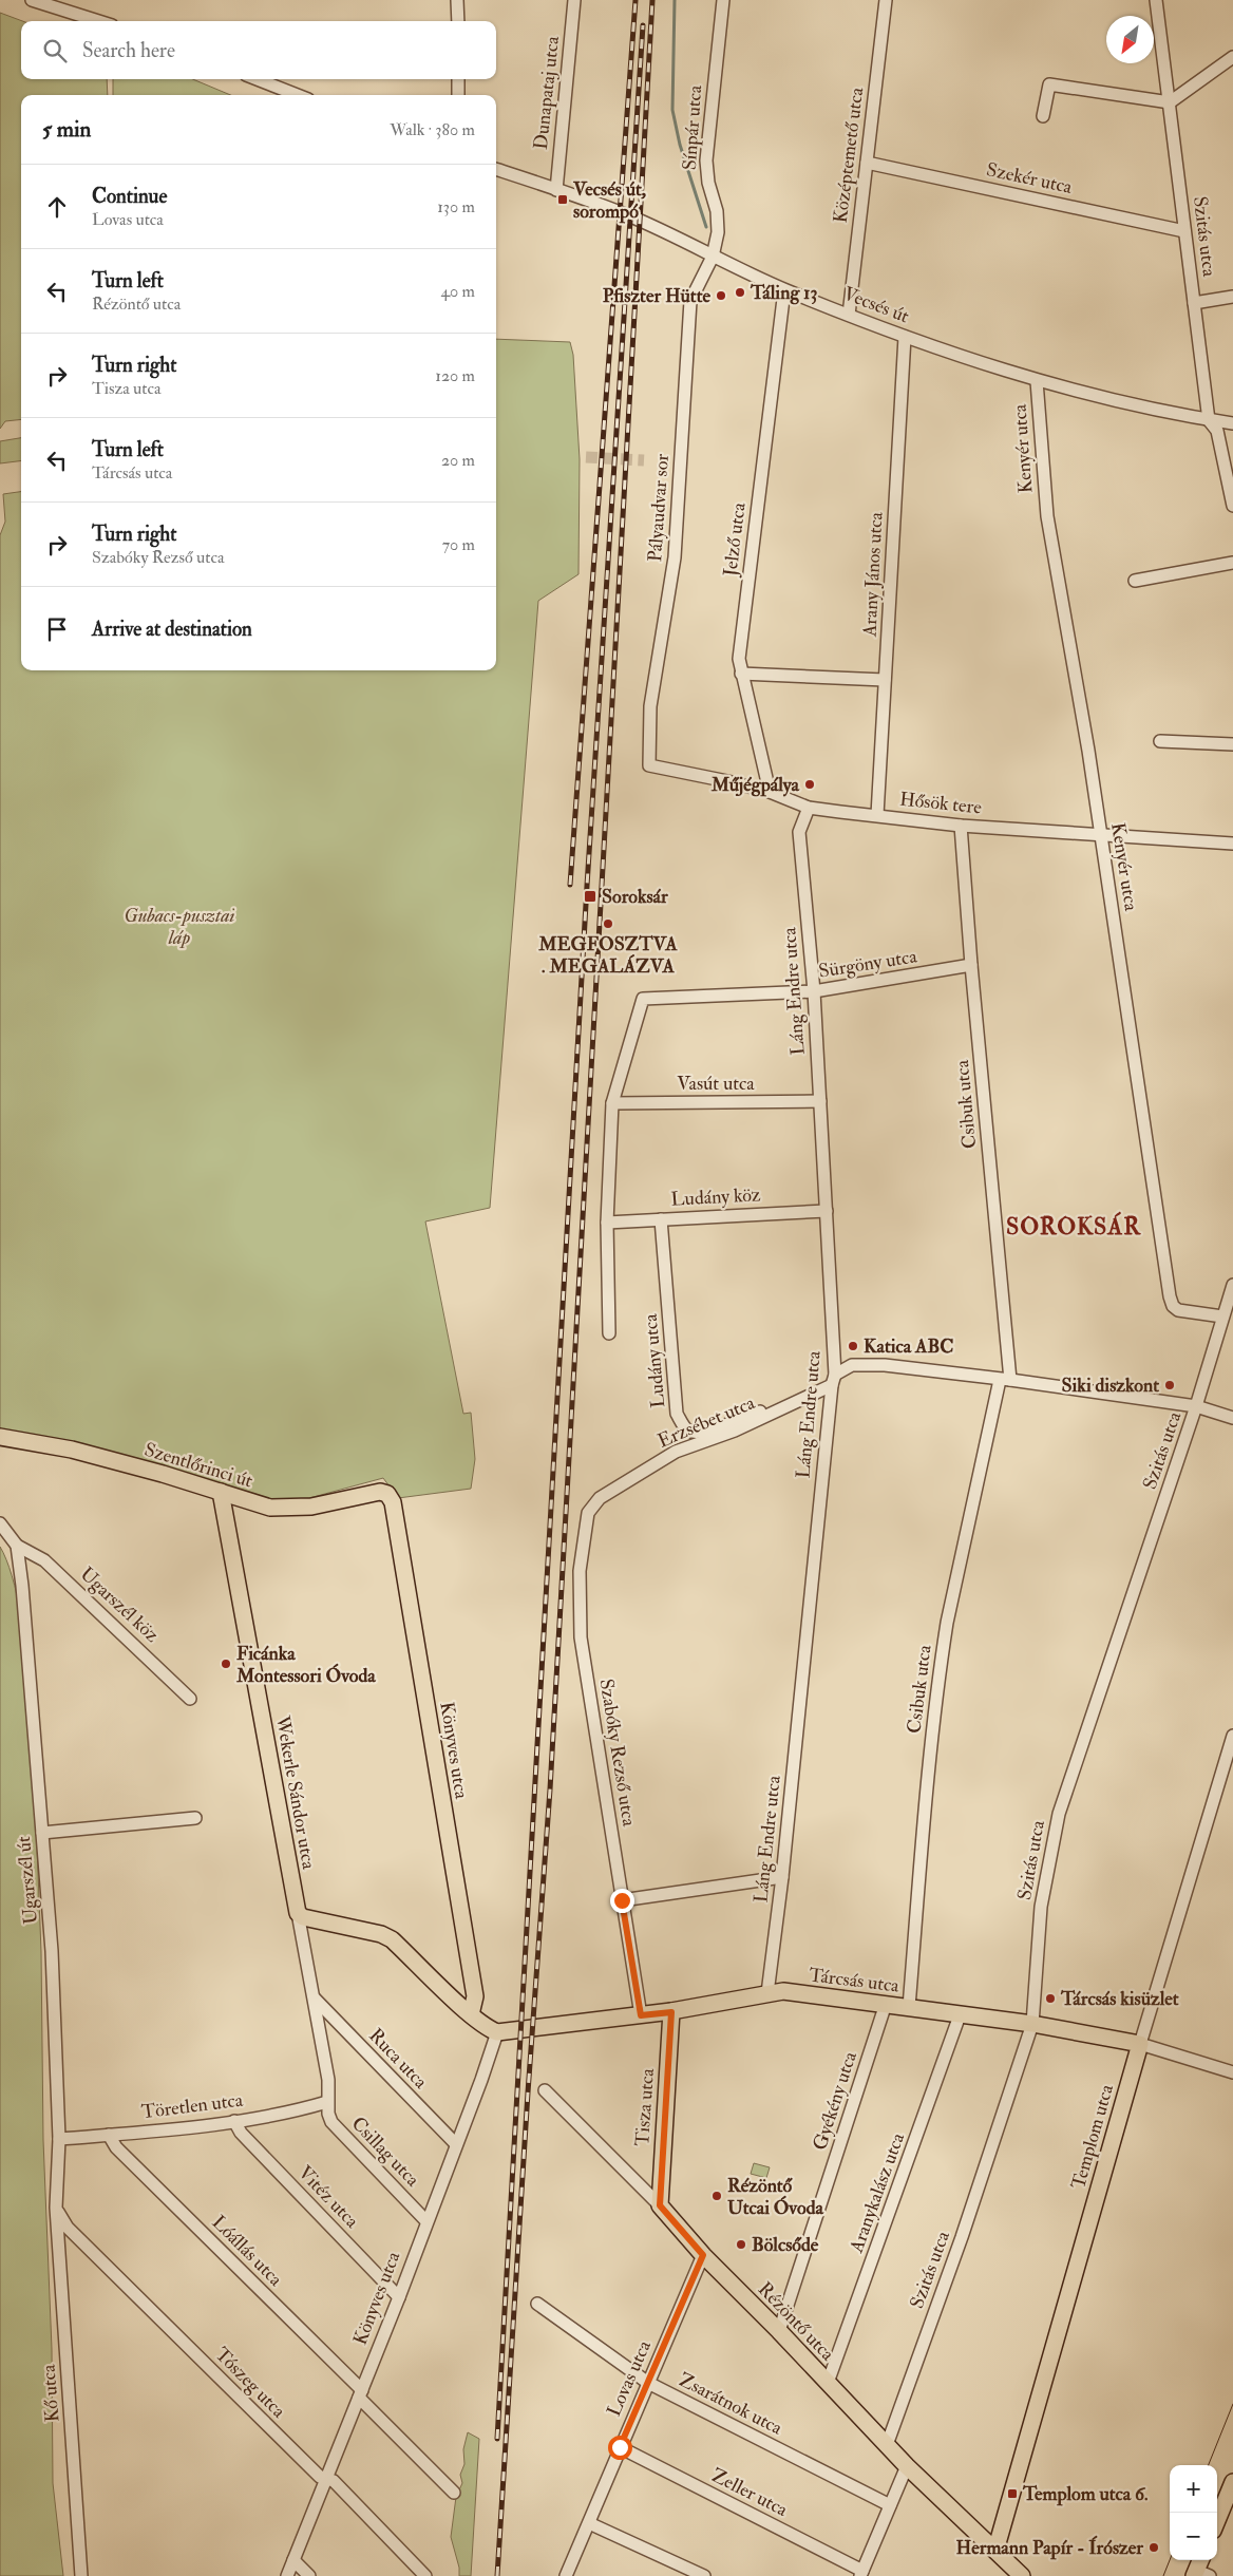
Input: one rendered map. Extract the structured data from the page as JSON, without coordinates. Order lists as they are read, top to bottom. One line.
{"streets":{"main road":["Szentlőrinci út","Könyves utca","Wekerle Sándor utca","Tárcsás utca","Tisza utca","Templom utca","Rézöntő utca"],"street":["Dunapataj utca","Sínpár utca","Középtemető utca","Szekér utca","Szitás utca","Vecsés út","Kenyér utca","Pályaudvar sor","Jelző utca","Arany János utca","Hősök tere","Sürgöny utca","Láng Endre utca","Vasút utca","Csibuk utca","Ludány köz","Ludány utca","Erzsébet utca","Ugarszél köz","Szabóky Rezső utca","Ugarszél út","Ruca utca","Gyékény utca","Töretlen utca","Csillag utca","Aranykalász utca","Vitéz utca","Lóállás utca","Lovas utca","Tószeg utca","Kő utca","Zsarátnok utca","Zeller utca"]},"crossings":[["Dunapataj utca","Vecsés út"],["Sínpár utca","Vecsés út"],["Sínpár utca","Pályaudvar sor"],["Középtemető utca","Szekér utca"],["Középtemető utca","Vecsés út"],["Szekér utca","Szitás utca"],["Szitás utca","Vecsés út"],["Szitás utca","Kenyér utca"],["Szitás utca","Erzsébet utca"],["Szitás utca","Tárcsás utca"],["Szitás utca","Rézöntő utca"],["Vecsés út","Kenyér utca"],["Vecsés út","Pályaudvar sor"],["Vecsés út","Jelző utca"],["Vecsés út","Arany János utca"],["Kenyér utca","Hősök tere"],["Pályaudvar sor","Hősök tere"],["Jelző utca","Hősök tere"],["Arany János utca","Hősök tere"],["Hősök tere","Láng Endre utca"],["Hősök tere","Csibuk utca"],["Sürgöny utca","Láng Endre utca"],["Sürgöny utca","Vasút utca"],["Sürgöny utca","Csibuk utca"],["Láng Endre utca","Vasút utca"],["Láng Endre utca","Ludány köz"],["Láng Endre utca","Erzsébet utca"],["Láng Endre utca","Tárcsás utca"],["Csibuk utca","Erzsébet utca"],["Csibuk utca","Tárcsás utca"],["Ludány köz","Ludány utca"],["Ludány utca","Erzsébet utca"],["Erzsébet utca","Szabóky Rezső utca"],["Szentlőrinci út","Könyves utca"],["Szentlőrinci út","Wekerle Sándor utca"],["Ugarszél köz","Ugarszél út"],["Könyves utca","Tárcsás utca"],["Könyves utca","Ruca utca"],["Könyves utca","Csillag utca"],["Könyves utca","Vitéz utca"],["Könyves utca","Lóállás utca"],["Könyves utca","Tószeg utca"],["Szabóky Rezső utca","Tárcsás utca"],["Wekerle Sándor utca","Ruca utca"],["Wekerle Sándor utca","Töretlen utca"],["Wekerle Sándor utca","Csillag utca"],["Ugarszél út","Töretlen utca"],["Ugarszél út","Tószeg utca"],["Ugarszél út","Kő utca"],["Tárcsás utca","Gyékény utca"],["Tárcsás utca","Tisza utca"],["Tárcsás utca","Templom utca"],["Tárcsás utca","Aranykalász utca"],["Gyékény utca","Rézöntő utca"],["Töretlen utca","Csillag utca"],["Töretlen utca","Vitéz utca"],["Töretlen utca","Lóállás utca"],["Tisza utca","Rézöntő utca"],["Templom utca","Rézöntő utca"],["Aranykalász utca","Rézöntő utca"],["Rézöntő utca","Lovas utca"],["Lovas utca","Zsarátnok utca"],["Lovas utca","Zeller utca"],["Tószeg utca","Kő utca"]],"districts":["SOROKSÁR"],"parks":["Gubacs-pusztai láp"],"places":{"transit":["Vecsés út, sorompó","Soroksár","Templom utca 6."],"other":["Táling 13","Pfiszter Hütte","Műjégpálya","MEGFOSZTVA . MEGALÁZVA","Katica ABC","Siki diszkont","Ficánka Montessori Óvoda","Tárcsás kisüzlet","Rézöntő Utcai Óvoda","Bölcsőde","Hermann Papír - Írószer"]},"north":"bottom left","page":{"search":"Search here","heading":["5 min","Walk · 380 m"],"list":[["Continue","Lovas utca","130 m"],["Turn left","Rézöntő utca","40 m"],["Turn right","Tisza utca","120 m"],["Turn left","Tárcsás utca","20 m"],["Turn right","Szabóky Rezső utca","70 m"],"Arrive at destination"],"map_buttons":["+","−"]}}
